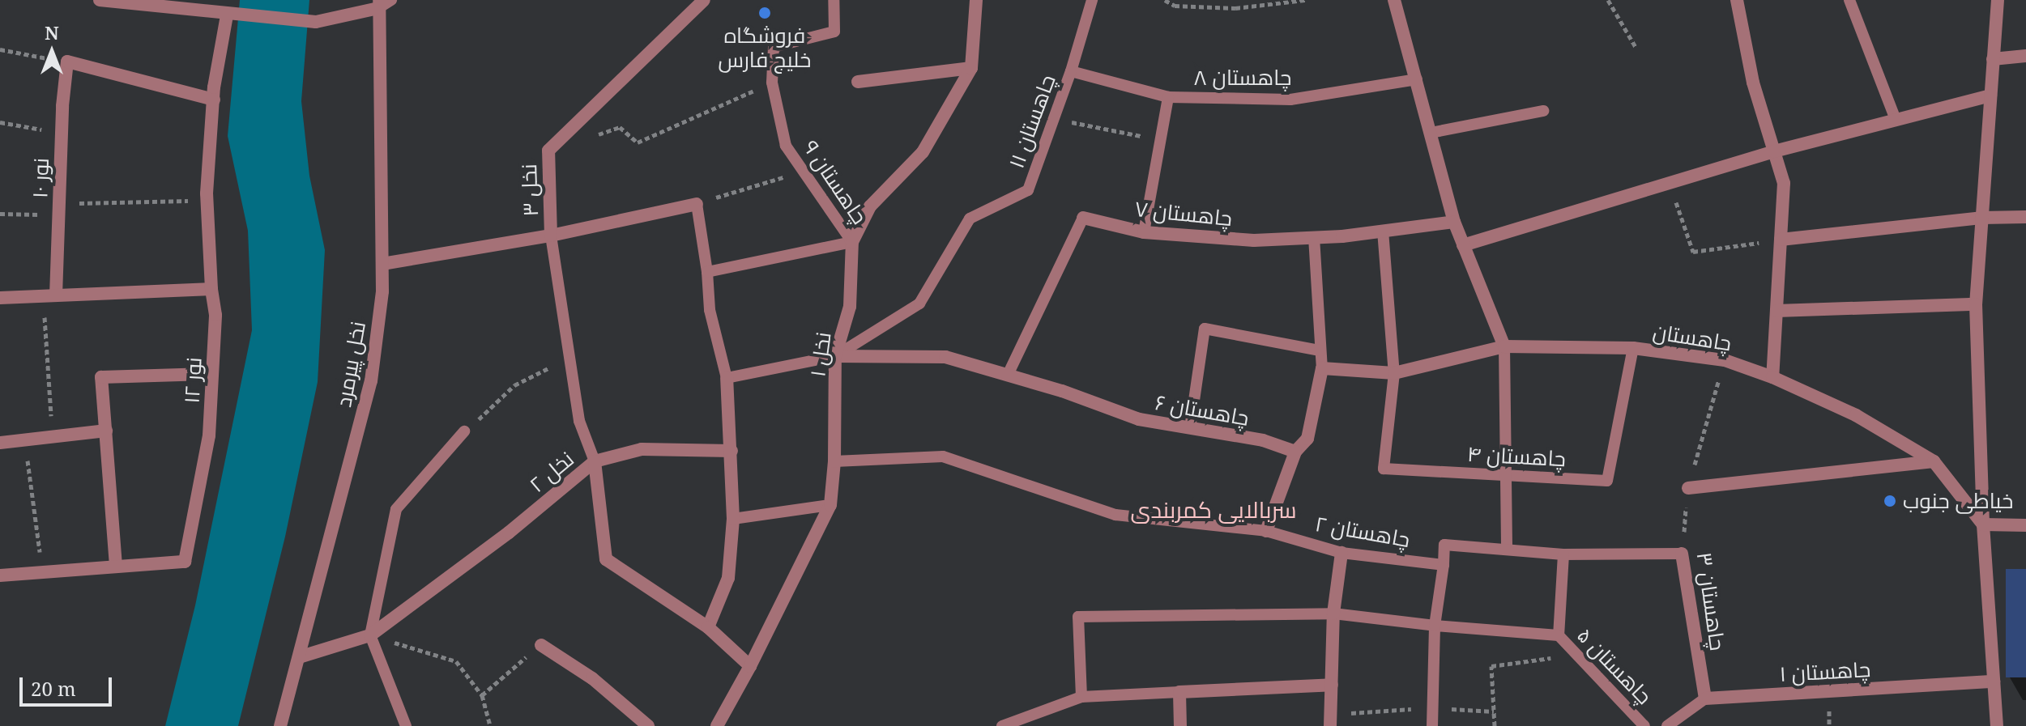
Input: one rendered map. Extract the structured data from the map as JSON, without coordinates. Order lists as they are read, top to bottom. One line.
{"streets":{"street":["نور ۱۰","نخل ۳","چاهستان ۷","چاهستان","نخل ۱","نخل پیرمرد","نور ۱۲","چاهستان ۶","نخل ۲","چاهستان ۳","چاهستان ۱"],"lane":["چاهستان ۸","چاهستان ۱۱","چاهستان ۹","چاهستان ۴","چاهستان ۲","چاهستان ۵"]},"crossings":[["چاهستان ۸","چاهستان ۱۱"],["چاهستان ۱۱","نخل ۱"],["چاهستان ۱۱","چاهستان ۶"],["چاهستان ۹","نخل ۱"],["نخل ۳","نخل پیرمرد"],["چاهستان ۷","چاهستان ۶"],["چاهستان","چاهستان ۴"],["چاهستان","چاهستان ۳"],["نخل ۱","چاهستان ۶"],["نخل ۱","نخل ۲"],["نخل ۱","چاهستان ۲"],["نخل پیرمرد","نخل ۲"],["چاهستان ۳","چاهستان ۱"]],"districts":["سربالایی کمربندی"],"places":["فروشگاه خلیج فارس","خیاطی جنوب"],"scale_bar":"20 m","north":"top"}
